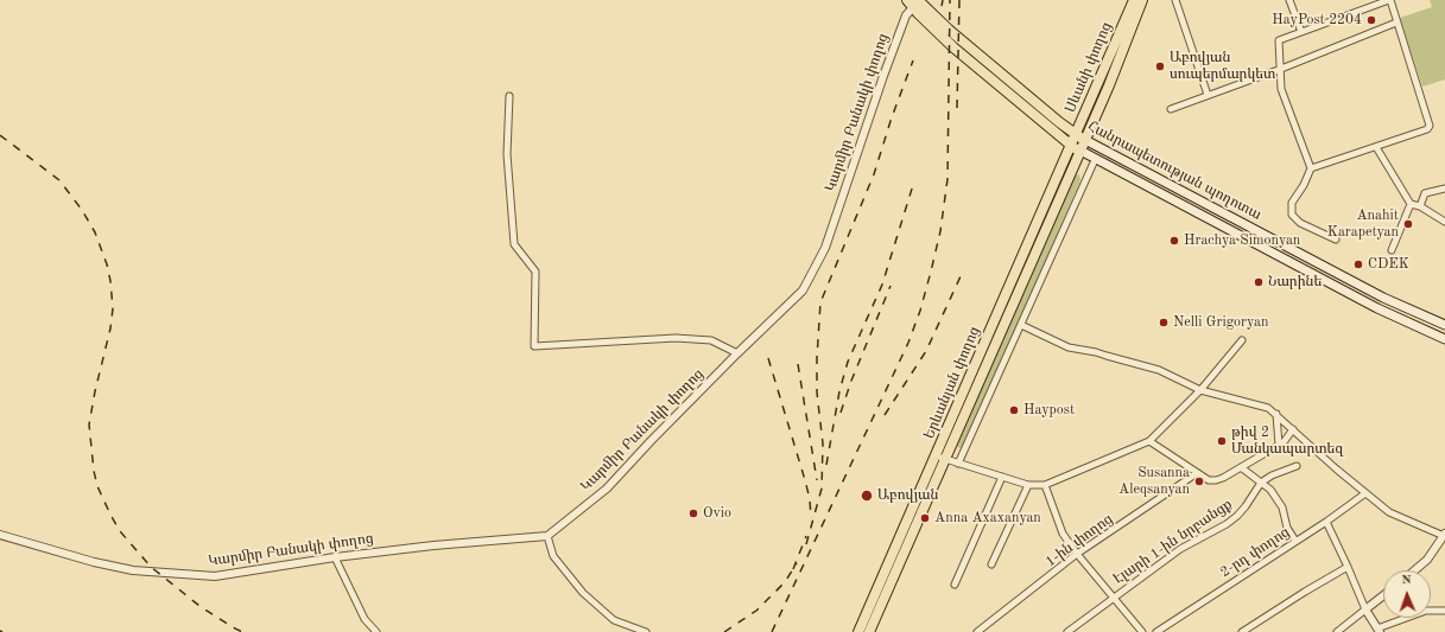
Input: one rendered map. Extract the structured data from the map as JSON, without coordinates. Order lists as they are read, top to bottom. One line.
{"streets":{"main road":["Սևանի փողոց","Հանրապետության պողոտա","Երևանյան փողոց"],"street":["Կարմիր Բանակի փողոց","1-ին փողոց","Էլարի 1-ին նրբանցք","2-րդ փողոց"]},"crossings":[["Սևանի փողոց","Հանրապետության պողոտա"],["Սևանի փողոց","Երևանյան փողոց"],["Կարմիր Բանակի փողոց","Հանրապետության պողոտա"],["Հանրապետության պողոտա","Երևանյան փողոց"]],"places":["HayPost 2204","Աբովյան սուպերմարկետ","Anahit Karapetyan","Hrachya Simonyan","CDEK","Նարինե","Nelli Grigoryan","Haypost","թիվ 2 Մանկապարտեզ","Susanna Aleqsanyan","Աբովյան","Ovio","Anna Axaxanyan"],"north":"top"}
